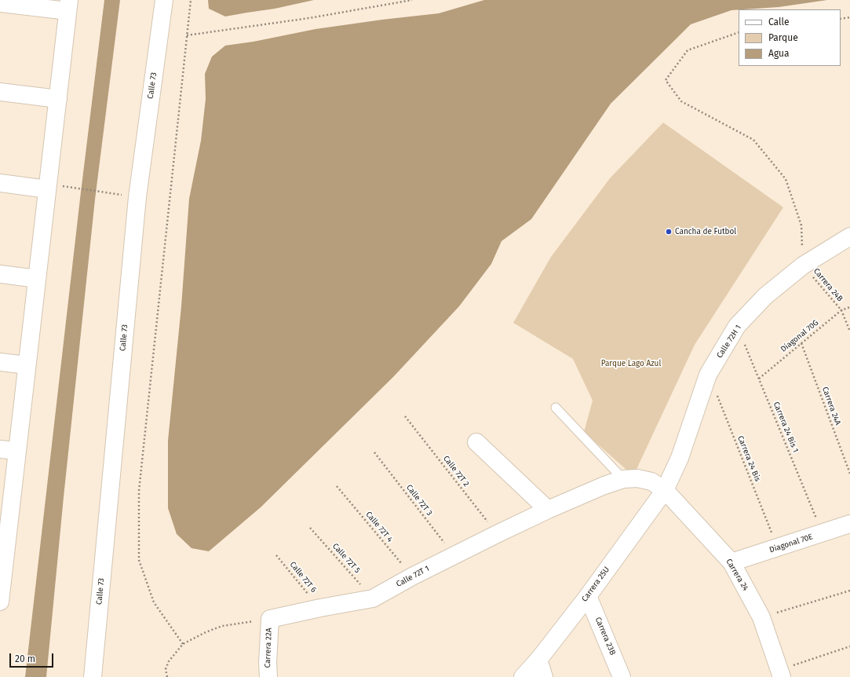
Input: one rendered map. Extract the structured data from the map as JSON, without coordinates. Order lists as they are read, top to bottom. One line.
{"streets":{"street":["Calle 73","Calle 72H 1","Diagonal 70E","Carrera 24","Calle 72T 1","Carrera 25U","Carrera 23B","Carrera 22A"],"path":["Carrera 24B","Diagonal 70G","Carrera 24A","Carrera 24 Bis 1","Carrera 24 Bis","Calle 72T 2","Calle 72T 3","Calle 72T 4","Calle 72T 5","Calle 72T 6"]},"crossings":[["Carrera 24B","Diagonal 70G"],["Carrera 24B","Calle 72H 1"],["Diagonal 70G","Carrera 24A"],["Diagonal 70G","Carrera 24 Bis 1"],["Calle 72H 1","Carrera 24 Bis 1"],["Calle 72H 1","Carrera 24 Bis"],["Calle 72H 1","Carrera 24"],["Calle 72H 1","Carrera 25U"],["Carrera 24 Bis 1","Diagonal 70E"],["Carrera 24 Bis","Diagonal 70E"],["Calle 72T 2","Calle 72T 1"],["Calle 72T 3","Calle 72T 1"],["Calle 72T 4","Calle 72T 1"],["Diagonal 70E","Carrera 24"],["Calle 72T 5","Calle 72T 1"],["Carrera 24","Calle 72T 1"],["Carrera 24","Carrera 25U"],["Calle 72T 1","Calle 72T 6"],["Calle 72T 1","Carrera 22A"],["Carrera 25U","Carrera 23B"]],"parks":["Parque Lago Azul"],"places":["Cancha de Futbol"],"legend":["Calle","Parque","Agua"],"scale_bar":"20 m"}
